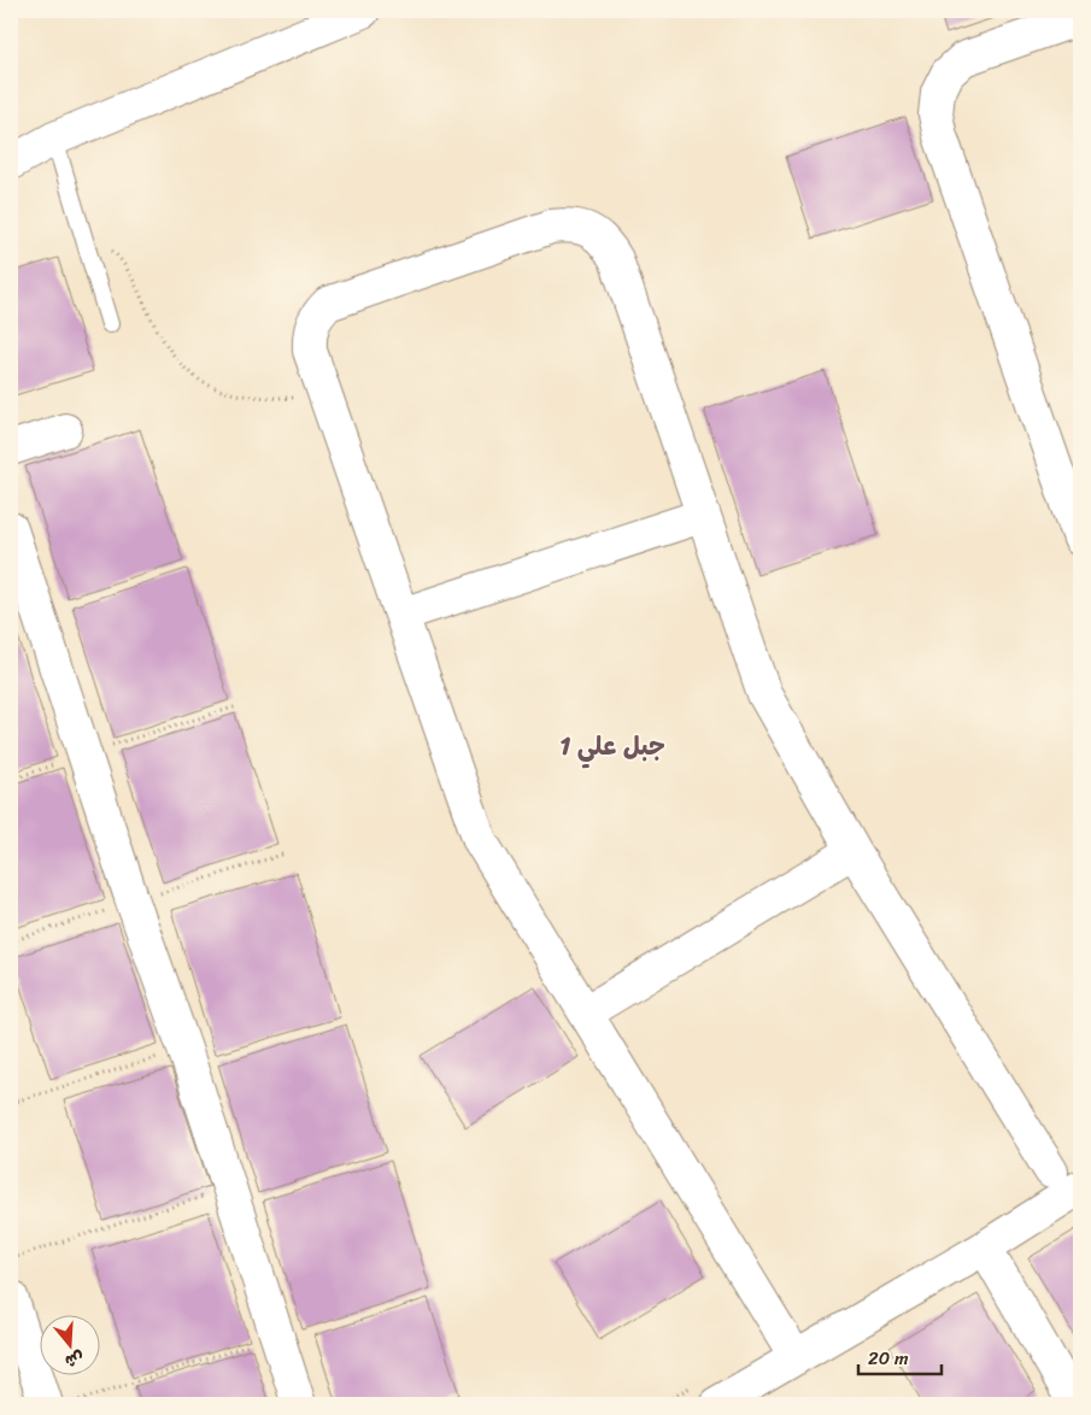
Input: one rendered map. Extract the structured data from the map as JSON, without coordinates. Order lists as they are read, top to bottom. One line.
{"districts":["جبل علي 1"],"scale_bar":"20 m","north":"bottom"}
